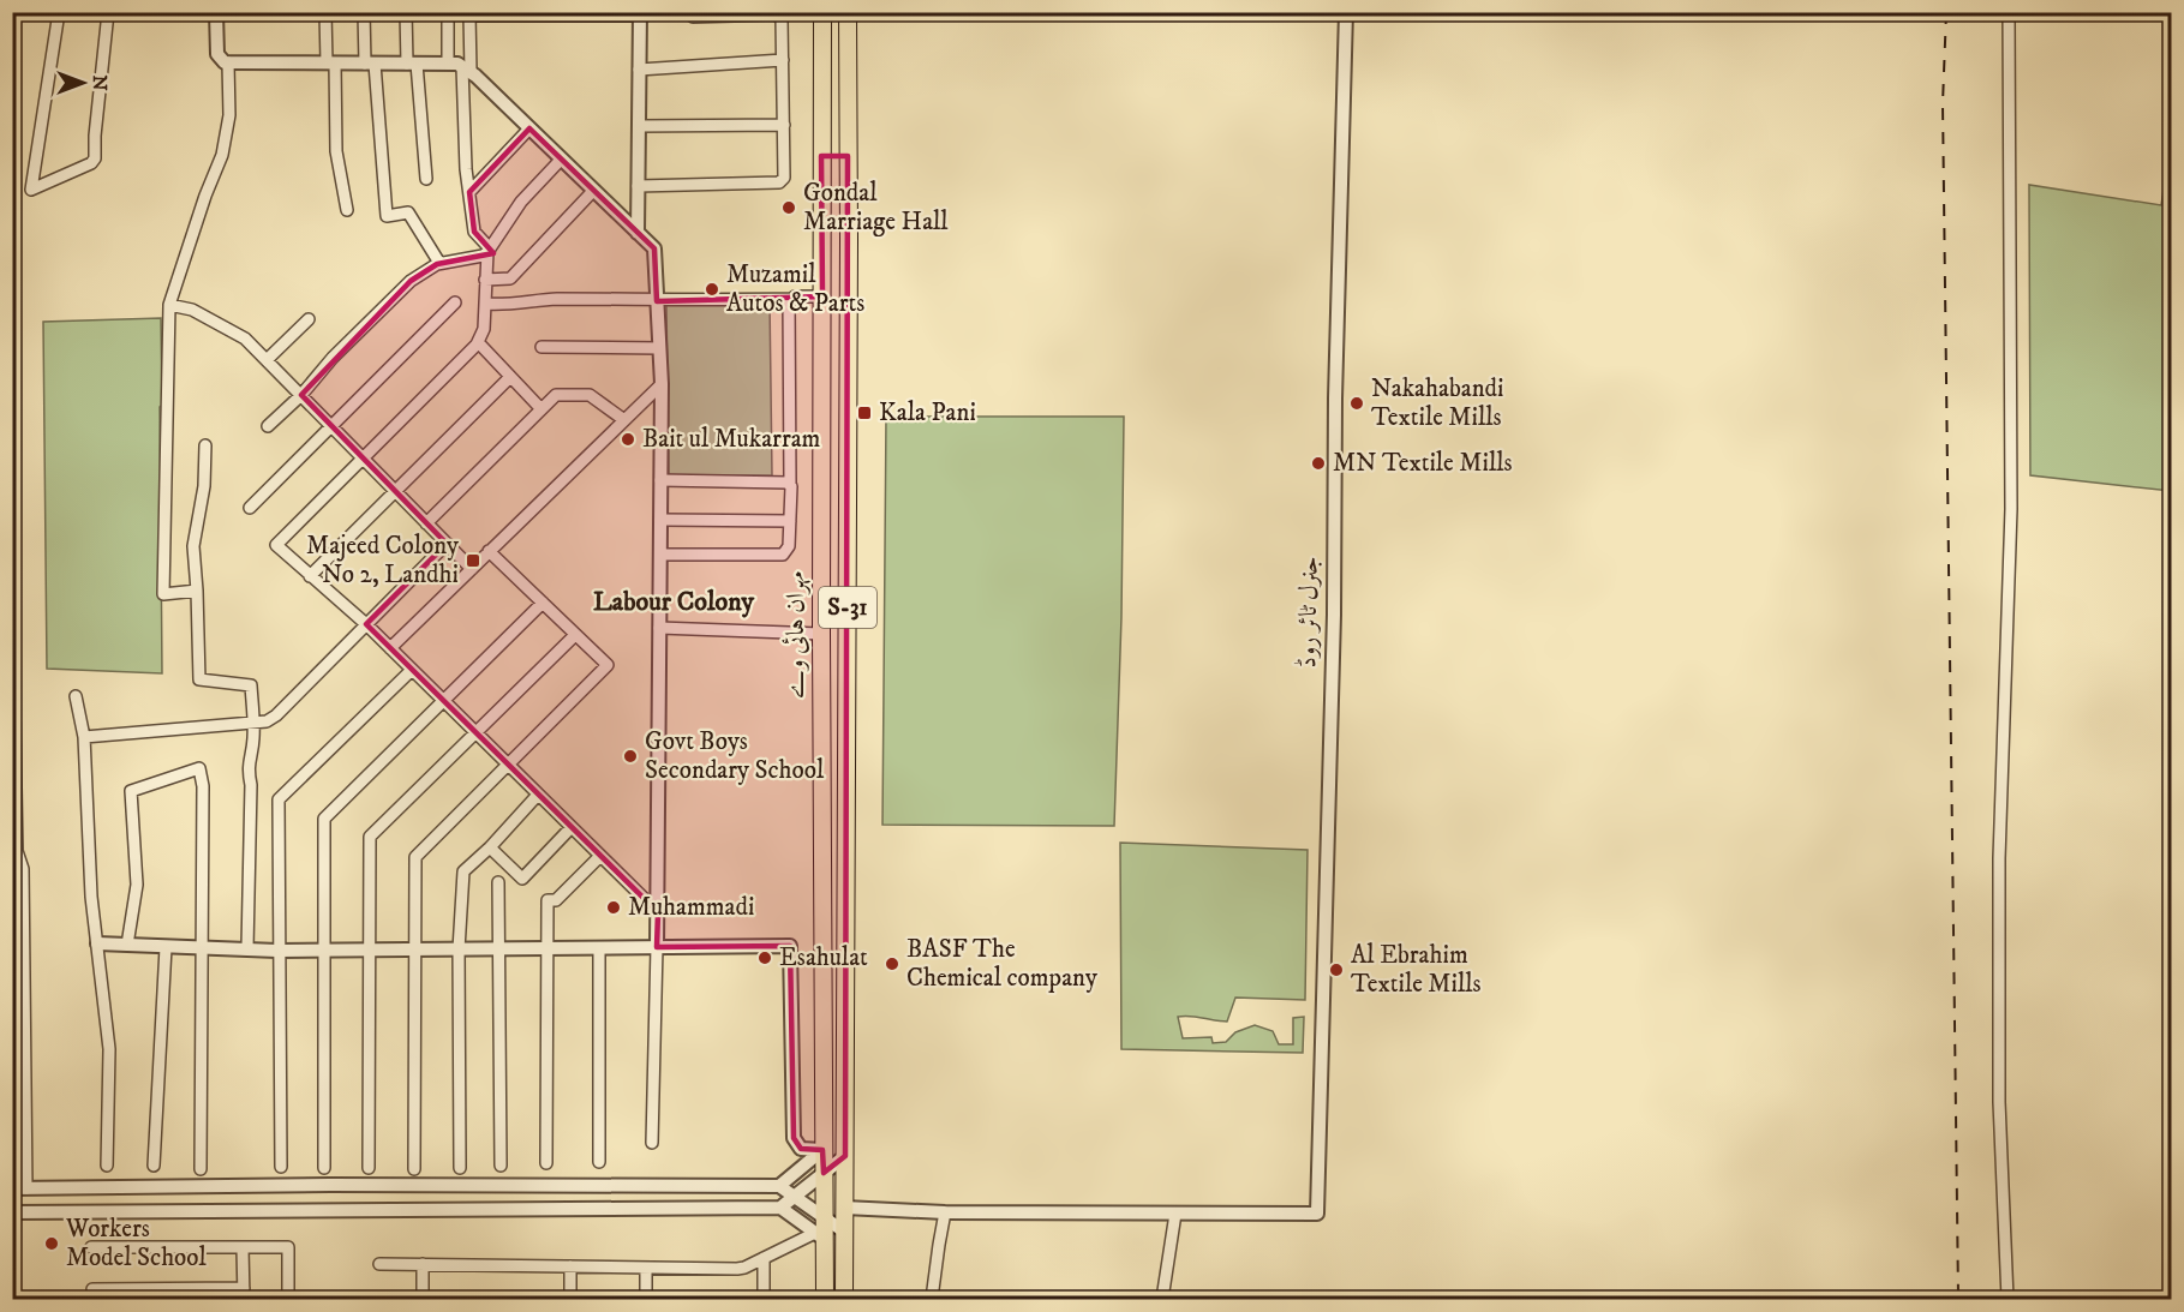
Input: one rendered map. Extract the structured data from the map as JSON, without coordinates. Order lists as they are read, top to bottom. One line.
{"streets":{"main road":["S-31","مہران ہائی وے"],"street":["جنرل ٹائر روڈ"]},"districts":["Labour Colony"],"places":{"other":["Gondal Marriage Hall","Muzamil Autos & Parts","Nakahabandi Textile Mills","Bait ul Mukarram","MN Textile Mills","Govt Boys Secondary School","Muhammadi","Esahulat","BASF The Chemical company","Al Ebrahim Textile Mills","Workers Model School"],"transit":["Kala Pani","Majeed Colony No 2, Landhi"]},"north":"right"}
